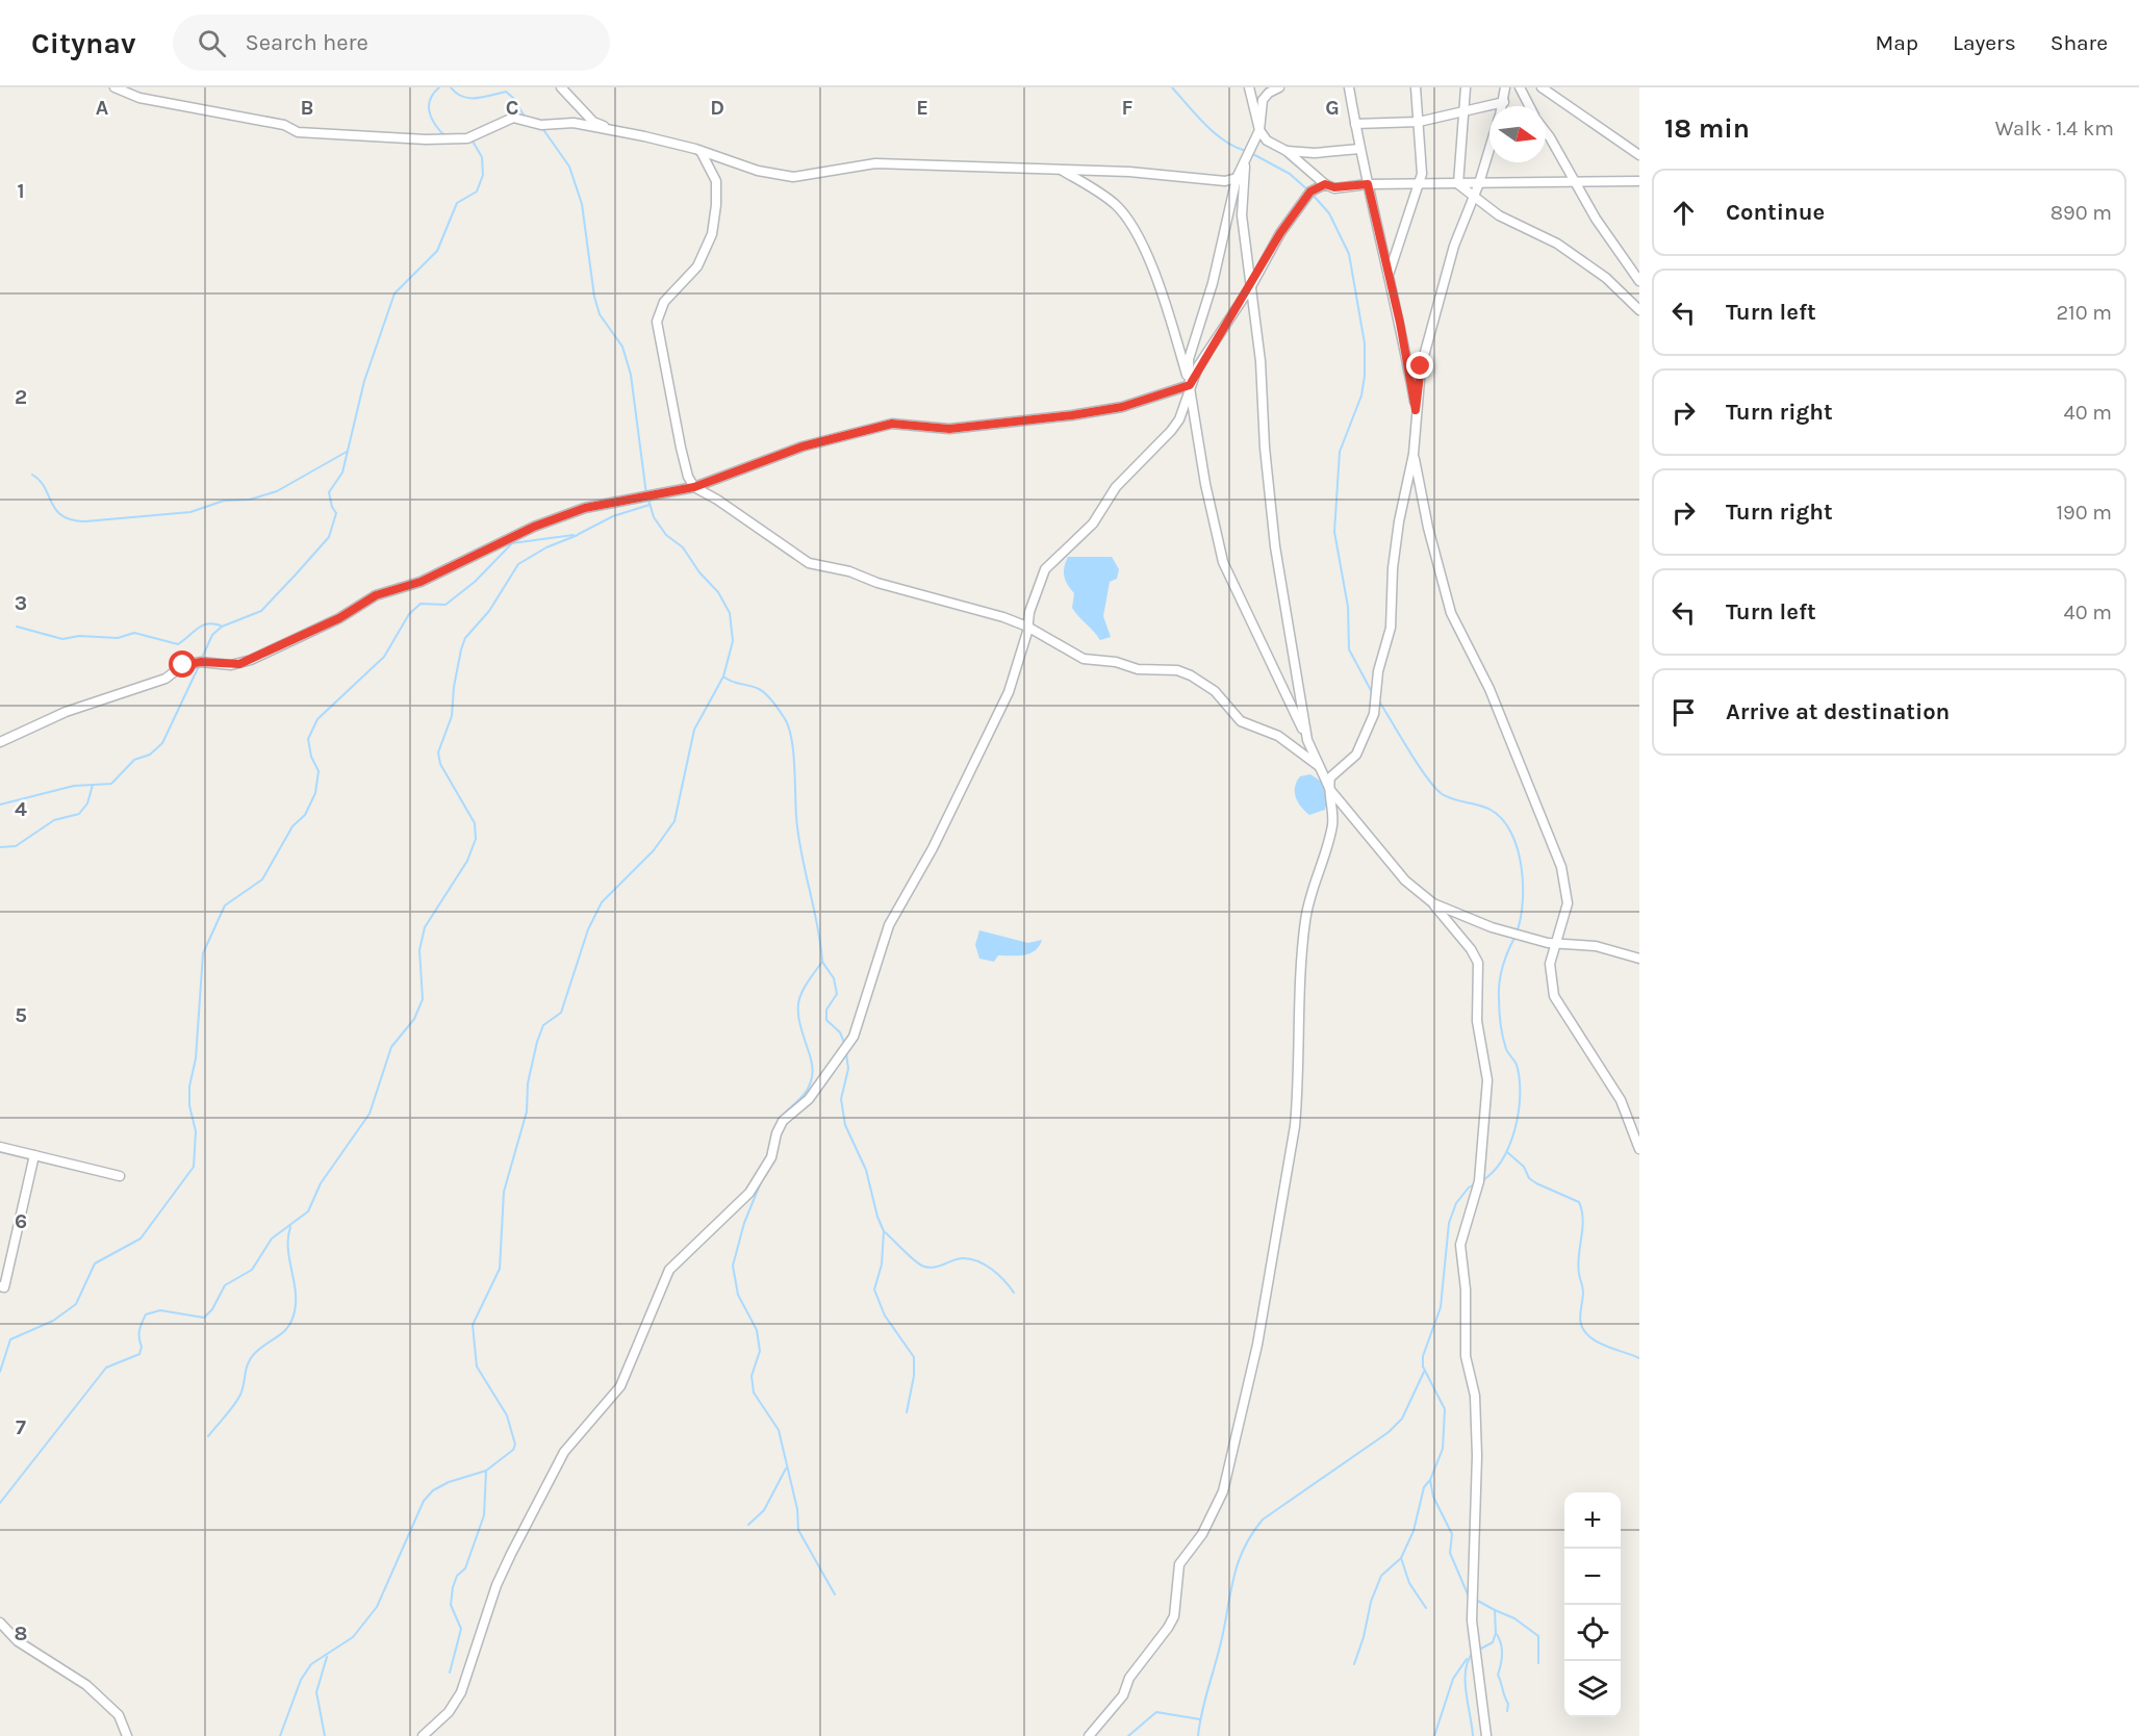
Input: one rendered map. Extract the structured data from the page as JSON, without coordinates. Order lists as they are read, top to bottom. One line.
{"north":"right","page":{"header":"Citynav","search":"Search here","nav":["Map","Layers","Share"],"heading":["18 min","Walk · 1.4 km"],"list":[["Continue","890 m"],["Turn left","210 m"],["Turn right","40 m"],["Turn right","190 m"],["Turn left","40 m"],"Arrive at destination"],"map_buttons":["+","−"]},"grid":{"columns":["A","B","C","D","E","F","G"],"rows":["1","2","3","4","5","6","7","8"]}}
